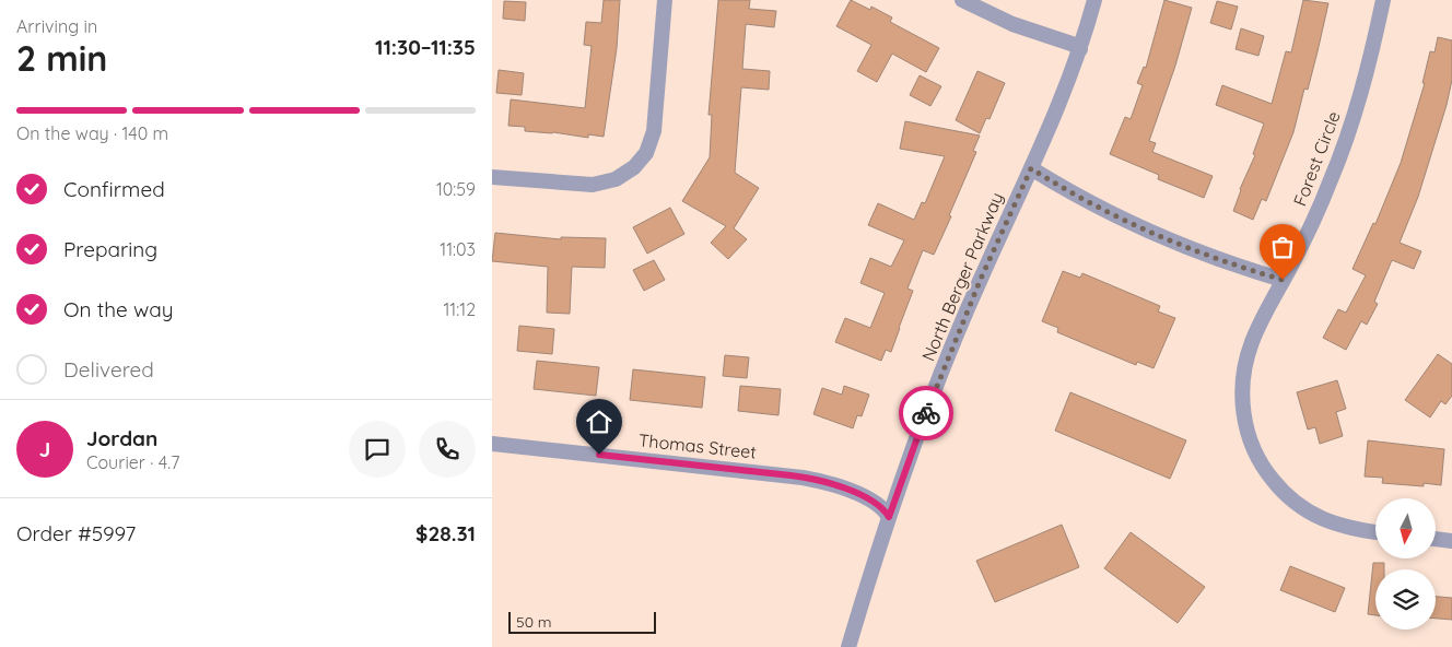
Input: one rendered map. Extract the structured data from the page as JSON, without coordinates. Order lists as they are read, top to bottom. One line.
{"streets":{"street":["Forest Circle","North Berger Parkway","Thomas Street"]},"crossings":[["North Berger Parkway","Thomas Street"]],"scale_bar":"50 m","north":"bottom","page":{"heading":["2 min","Arriving in","11:30–11:35"],"panel":["Jordan","Courier · 4.7","Order #5997","$28.31"],"bar":"On the way · 140 m","list":[["Confirmed","10:59"],["Preparing","11:03"],["On the way","11:12"],"Delivered"],"round":"J","scale":"50 m"}}
